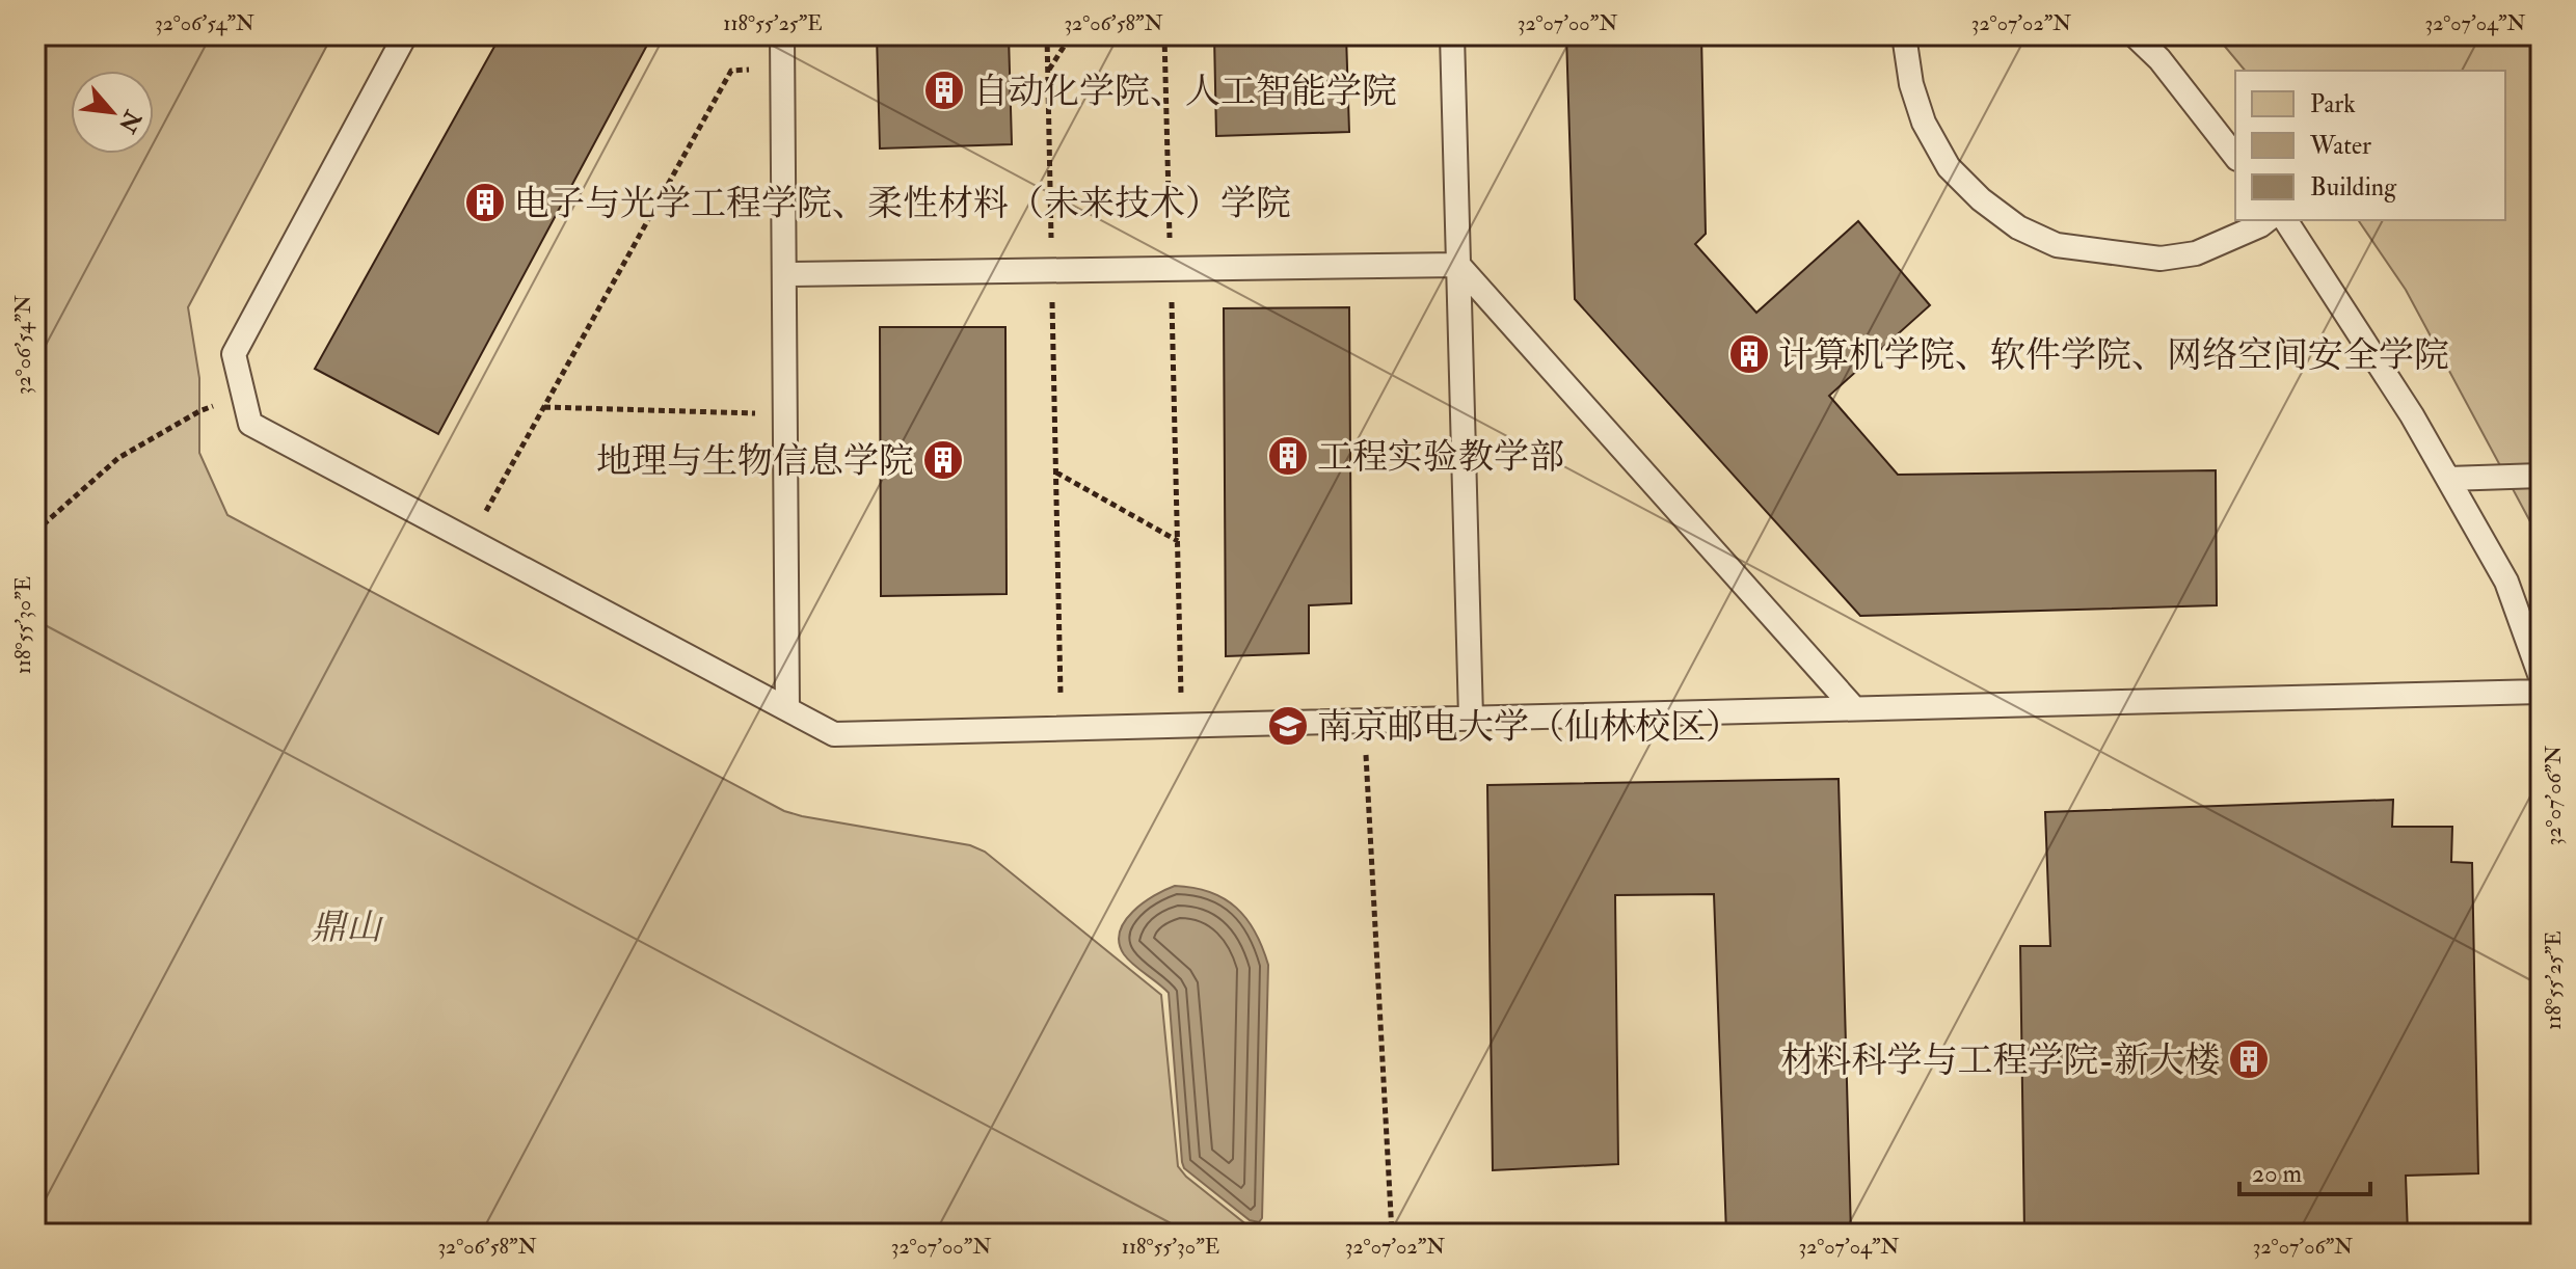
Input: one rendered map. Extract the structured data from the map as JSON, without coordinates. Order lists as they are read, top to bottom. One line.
{"parks":["鼎山"],"places":{"building":["自动化学院、人工智能学院","电子与光学工程学院、柔性材料（未来技术）学院","计算机学院、软件学院、网络空间安全学院","工程实验教学部","地理与生物信息学院","材料科学与工程学院-新大楼"],"school or university":["南京邮电大学（仙林校区）"]},"legend":["Park","Water","Building"],"scale_bar":"20 m","north":"bottom right","coordinates":["32°06'54\"N","118°55'25\"E","32°06'58\"N","32°07'00\"N","32°07'02\"N","32°07'04\"N","118°55'30\"E","32°07'06\"N"]}
